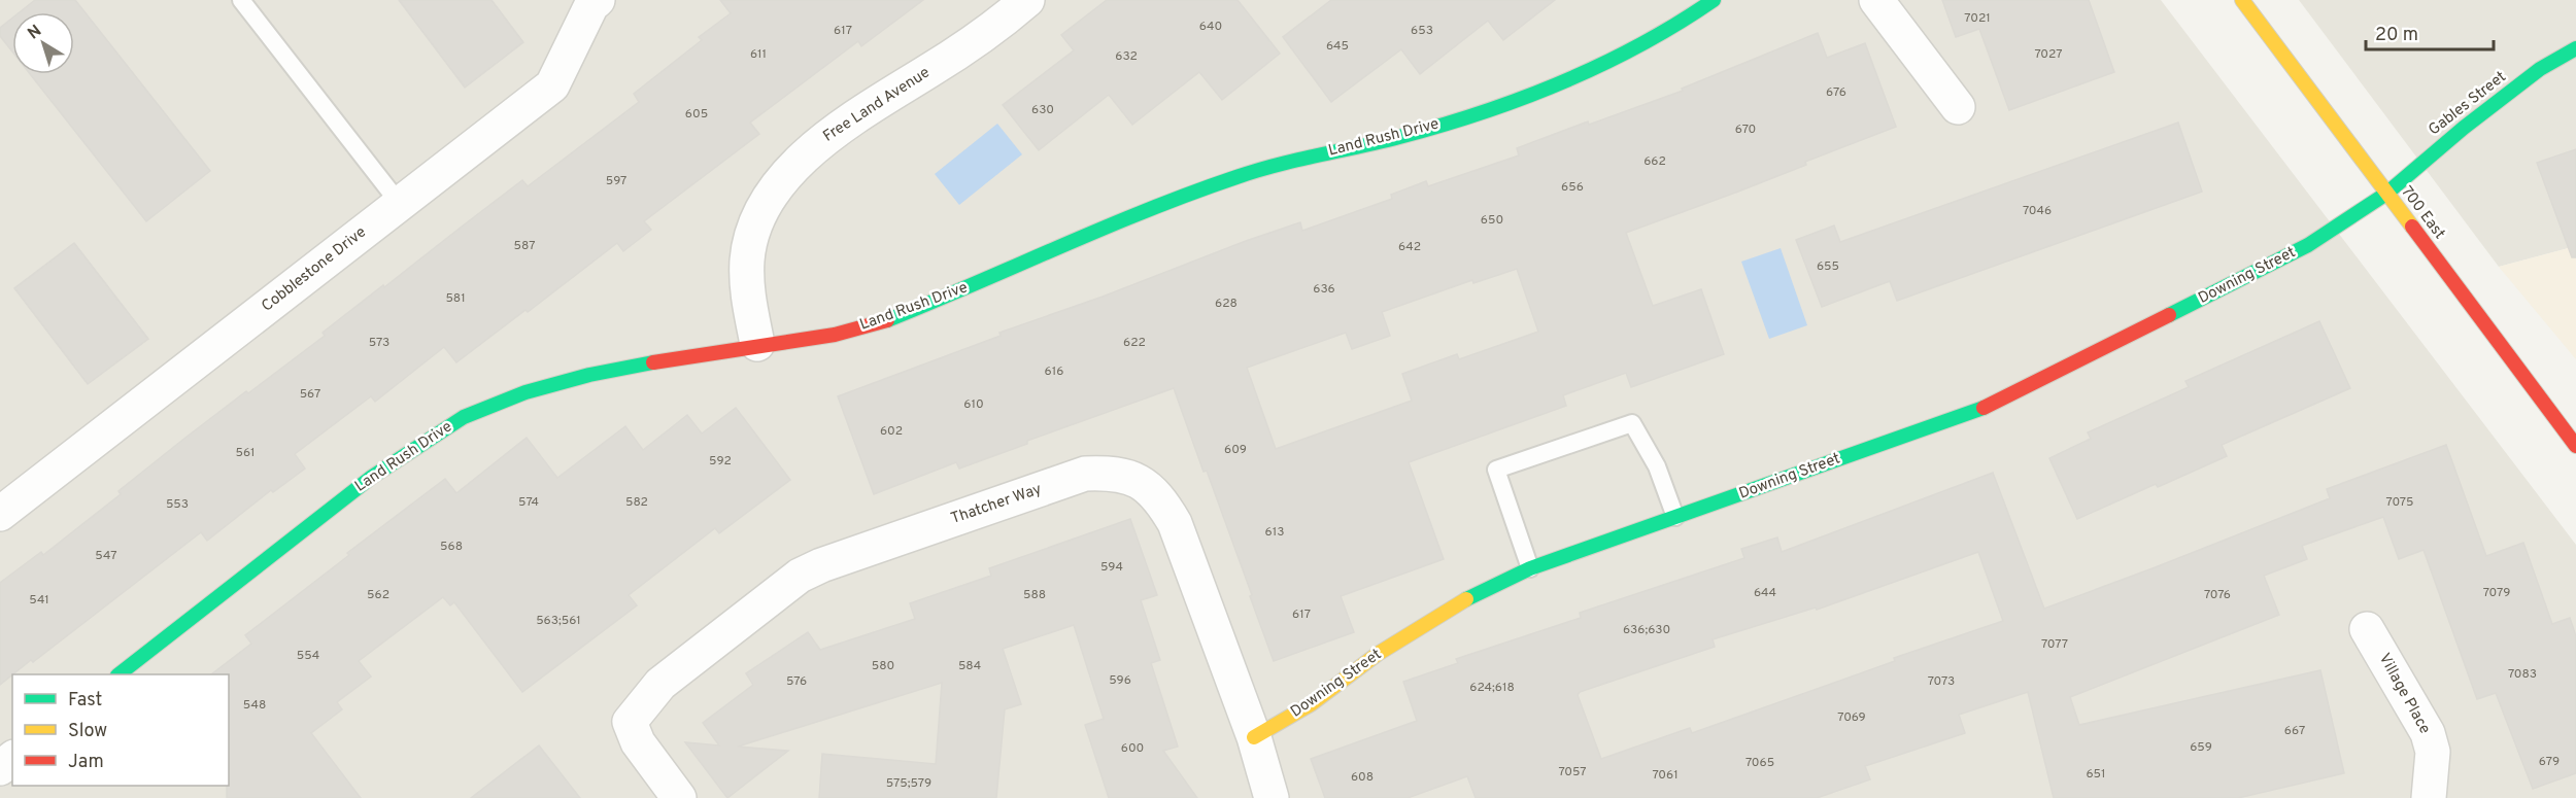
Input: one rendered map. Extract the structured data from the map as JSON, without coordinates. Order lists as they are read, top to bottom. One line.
{"streets":{"street":["Gables Street","Free Land Avenue","Land Rush Drive","700 East","Cobblestone Drive","Downing Street","Thatcher Way","Village Place"]},"crossings":[["Gables Street","700 East"],["Gables Street","Downing Street"],["Free Land Avenue","Land Rush Drive"],["700 East","Downing Street"],["Downing Street","Thatcher Way"]],"house_numbers":["7021","640","617","653","645","611","7027","632","676","630","605","670","662","597","656","7046","650","587","642","655","636","581","628","573","622","616","567","610","602","609","561","592","574","582","7075","553","613","568","547","594","644","7079","562","588","7076","541","617","563;561","636;630","7077","554","580","584","7083","596","576","7073","624;618","548","7069","667","659","600","679","7065","7057","651","7061","608","575;579"],"legend":["Fast","Slow","Jam"],"scale_bar":"20 m","north":"top left"}
